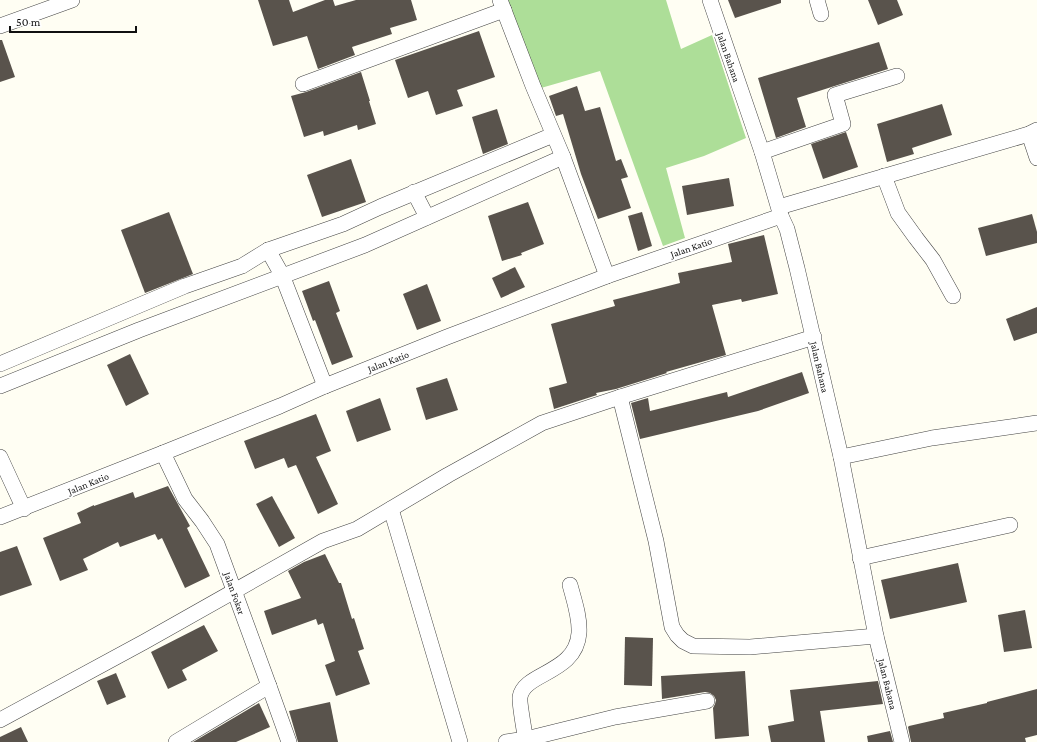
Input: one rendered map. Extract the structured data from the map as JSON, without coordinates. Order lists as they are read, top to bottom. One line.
{"streets":{"street":["Jalan Bahana","Jalan Katio","Jalan Foker"]},"crossings":[["Jalan Bahana","Jalan Katio"],["Jalan Katio","Jalan Foker"]],"scale_bar":"50 m"}
